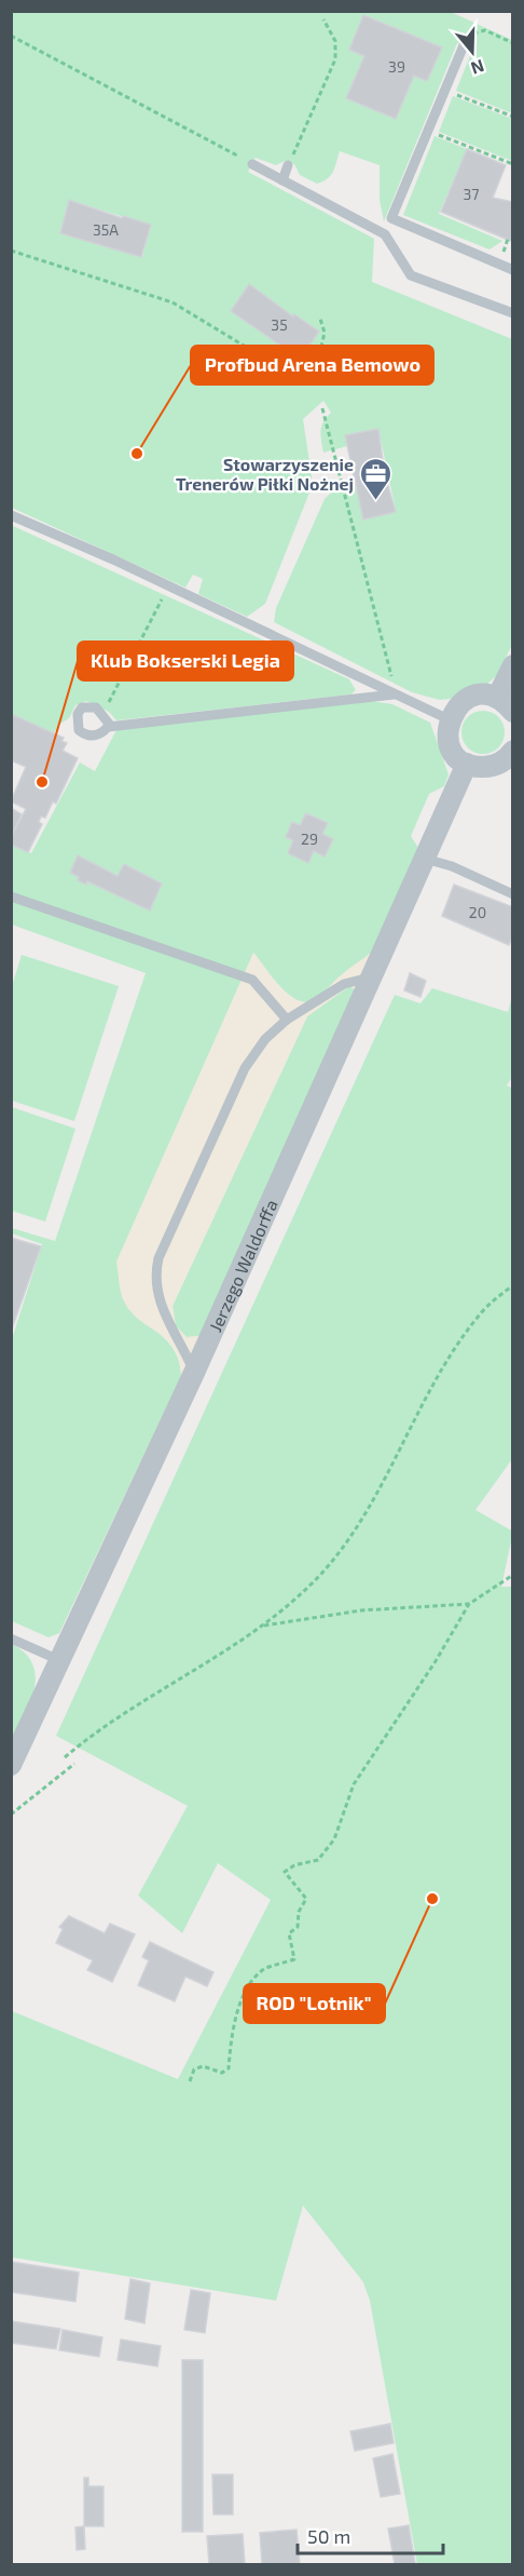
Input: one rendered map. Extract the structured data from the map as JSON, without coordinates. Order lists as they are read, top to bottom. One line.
{"streets":{"street":["Jerzego Waldorffa"]},"places":{"other":["Profbud Arena Bemowo","Klub Bokserski Legia","ROD \"Lotnik\""],"office":["Stowarzyszenie Trenerów Piłki Nożnej"]},"house_numbers":["39","37","35A","35","29","20"],"scale_bar":"50 m","north":"bottom"}
